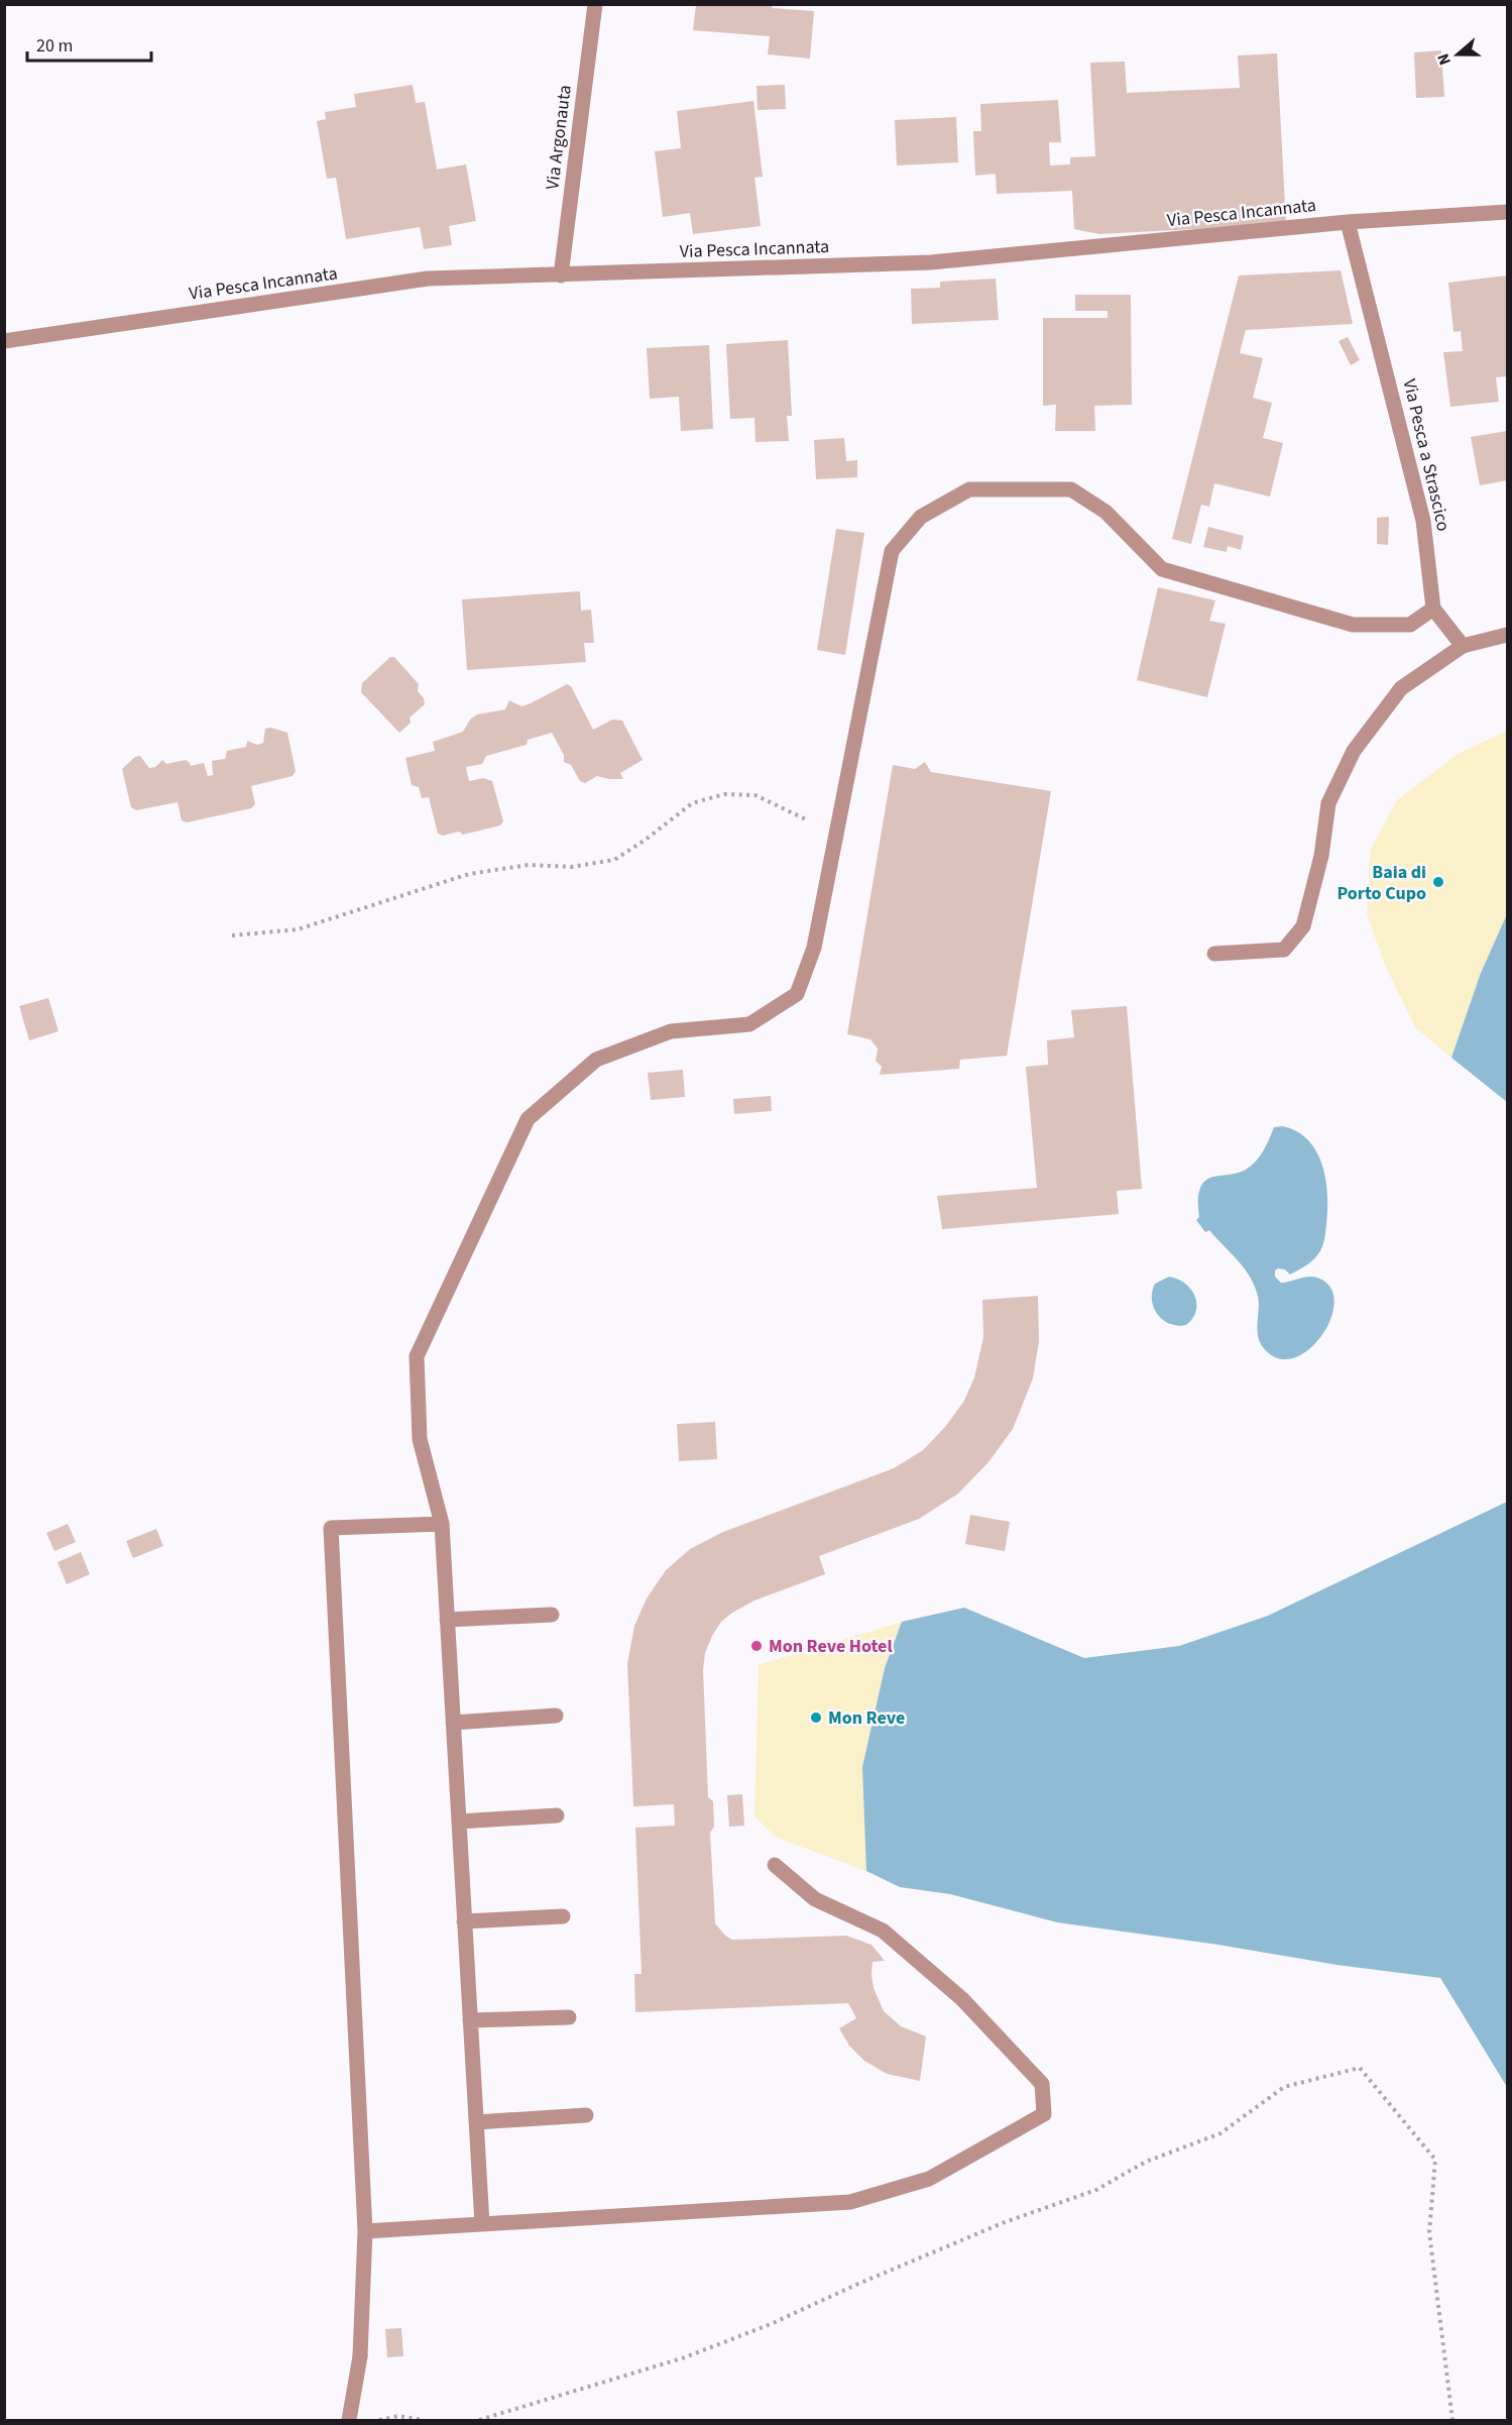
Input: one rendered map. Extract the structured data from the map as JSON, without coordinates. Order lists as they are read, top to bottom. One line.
{"streets":{"street":["Via Argonauta","Via Pesca Incannata","Via Pesca a Strascico"]},"crossings":[["Via Argonauta","Via Pesca Incannata"],["Via Pesca Incannata","Via Pesca a Strascico"]],"places":["Baia di Porto Cupo","Mon Reve Hotel","Mon Reve"],"scale_bar":"20 m","north":"left"}
